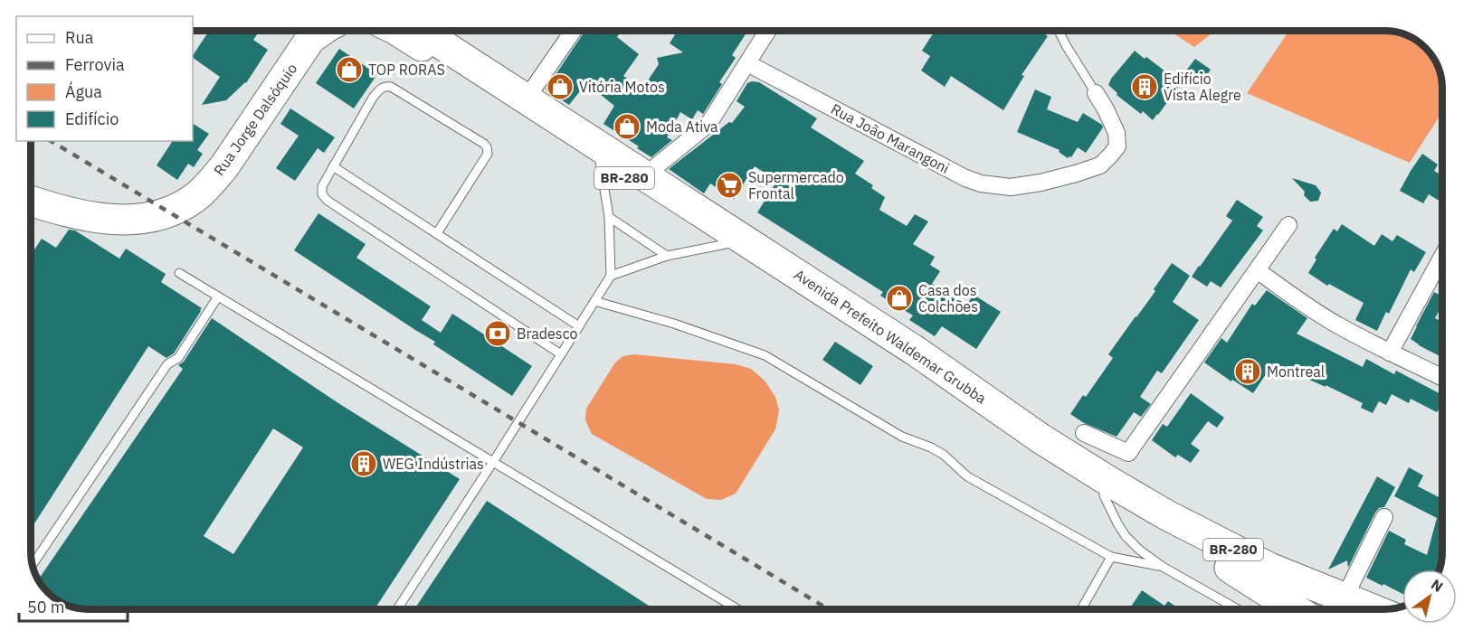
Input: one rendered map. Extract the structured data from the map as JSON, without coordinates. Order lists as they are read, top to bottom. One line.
{"streets":{"highway":["Rua Jorge Dalsóquio","BR-280","Avenida Prefeito Waldemar Grubba"],"street":["Rua João Marangoni"]},"places":{"shop":["TOP RORAS","Vitória Motos","Moda Ativa","Casa dos Colchões"],"building":["Edifício Vista Alegre","Montreal","WEG Indústrias"],"supermarket":["Supermercado Frontal"],"bank":["Bradesco"]},"legend":["Rua","Ferrovia","Água","Edifício"],"scale_bar":"50 m","north":"top right"}
